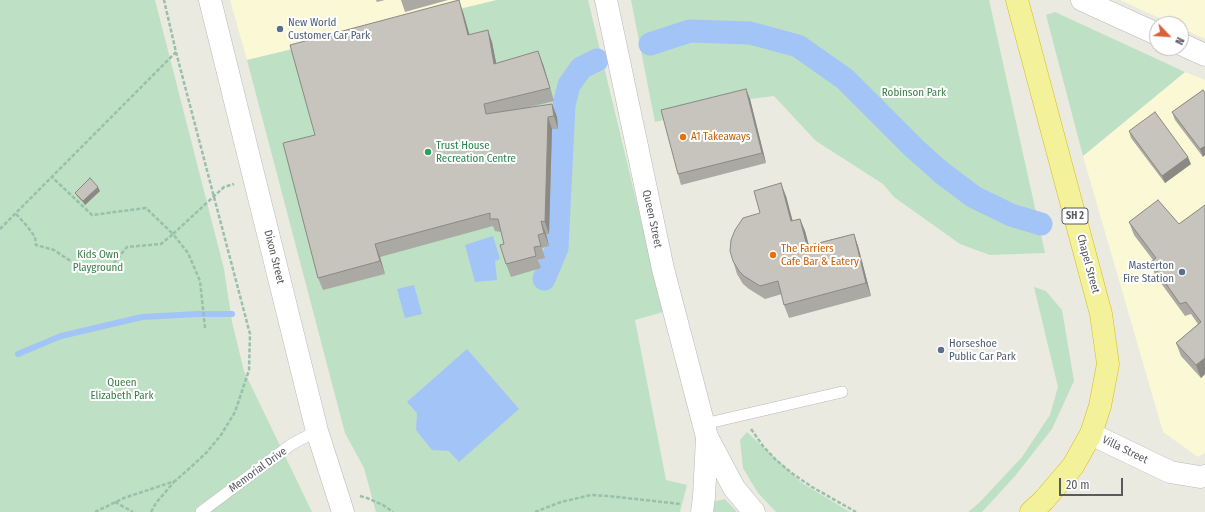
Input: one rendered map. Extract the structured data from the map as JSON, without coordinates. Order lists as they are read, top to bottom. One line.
{"streets":{"highway":["SH 2","Chapel Street"],"street":["Queen Street","Dixon Street","Villa Street"],"lane":["Memorial Drive"]},"crossings":[["Dixon Street","Memorial Drive"],["Chapel Street","Villa Street"]],"parks":["Robinson Park","Kids Own Playground","Queen Elizabeth Park"],"places":["New World Customer Car Park","A1 Takeaways","Trust House Recreation Centre","The Farriers Cafe Bar & Eatery","Masterton Fire Station","Horseshoe Public Car Park"],"scale_bar":"20 m","north":"bottom right"}
